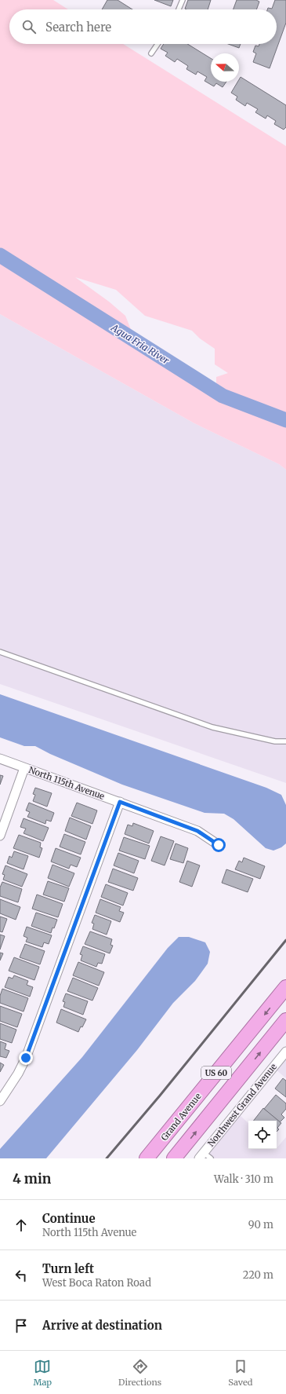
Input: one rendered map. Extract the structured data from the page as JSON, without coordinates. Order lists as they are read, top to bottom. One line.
{"streets":{"highway":["US 60","Grand Avenue"],"street":["North 115th Avenue","Northwest Grand Avenue"]},"water":["Agua Fria River"],"north":"left","page":{"search":"Search here","heading":["4 min","Walk · 310 m"],"list":[["Continue","North 115th Avenue","90 m"],["Turn left","West Boca Raton Road","220 m"],"Arrive at destination"],"nav":["Map","Directions","Saved"]}}
